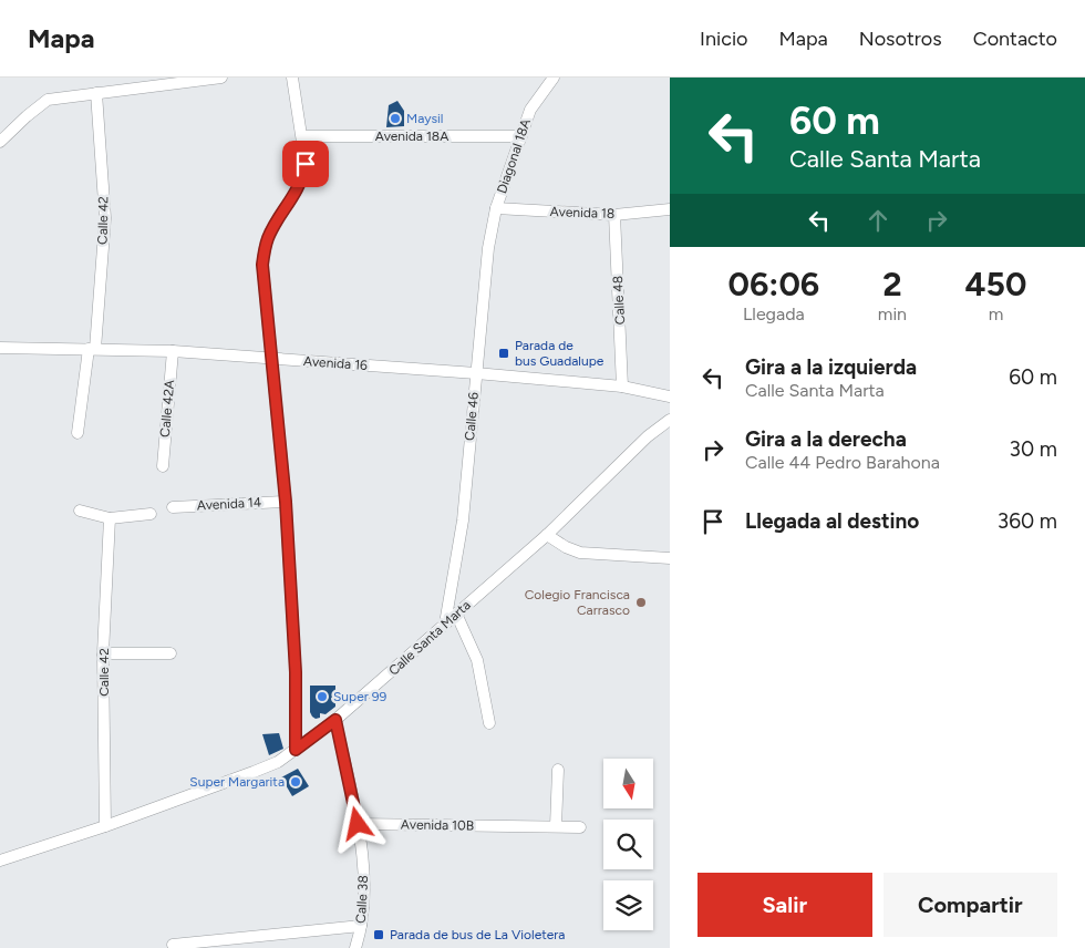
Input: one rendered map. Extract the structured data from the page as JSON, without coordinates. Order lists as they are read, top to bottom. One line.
{"streets":{"street":["Avenida 18A","Diagonal 18A","Avenida 18","Calle 42","Calle 48","Avenida 16","Calle 42A","Calle 46","Avenida 14","Calle Santa Marta","Avenida 10B","Calle 38"]},"crossings":[["Avenida 18A","Diagonal 18A"],["Diagonal 18A","Avenida 18"],["Diagonal 18A","Calle 46"],["Avenida 18","Calle 48"],["Avenida 18","Calle 46"],["Calle 42","Avenida 16"],["Calle 42","Calle Santa Marta"],["Calle 48","Avenida 16"],["Avenida 16","Calle 42A"],["Avenida 16","Calle 46"],["Calle 46","Calle Santa Marta"],["Calle Santa Marta","Calle 38"],["Avenida 10B","Calle 38"]],"places":{"other":["Maysil","Colegio Francisca Carrasco","Super 99","Super Margarita"],"transit":["Parada de bus Guadalupe","Parada de bus de La Violetera"]},"north":"bottom","page":{"header":"Mapa","nav":["Inicio","Mapa","Nosotros","Contacto"],"turn":["60 m","Calle Santa Marta"],"eta":["06:06","Llegada","2","min","450","m"],"list":[{"name":"Gira a la izquierda","note":"Calle Santa Marta","value":"60 m"},{"name":"Gira a la derecha","note":"Calle 44 Pedro Barahona","value":"30 m"},{"name":"Llegada al destino","value":"360 m"}],"buttons":["Salir","Compartir"]}}
